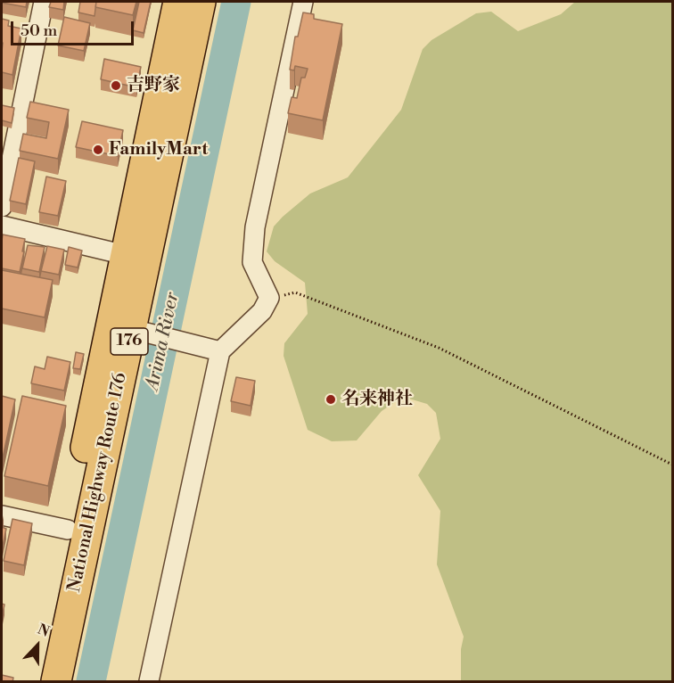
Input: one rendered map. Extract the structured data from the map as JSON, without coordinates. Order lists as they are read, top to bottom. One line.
{"streets":{"highway":["176","National Highway Route 176"]},"water":["Arima River"],"places":["吉野家","FamilyMart","名来神社"],"scale_bar":"50 m","north":"top"}
